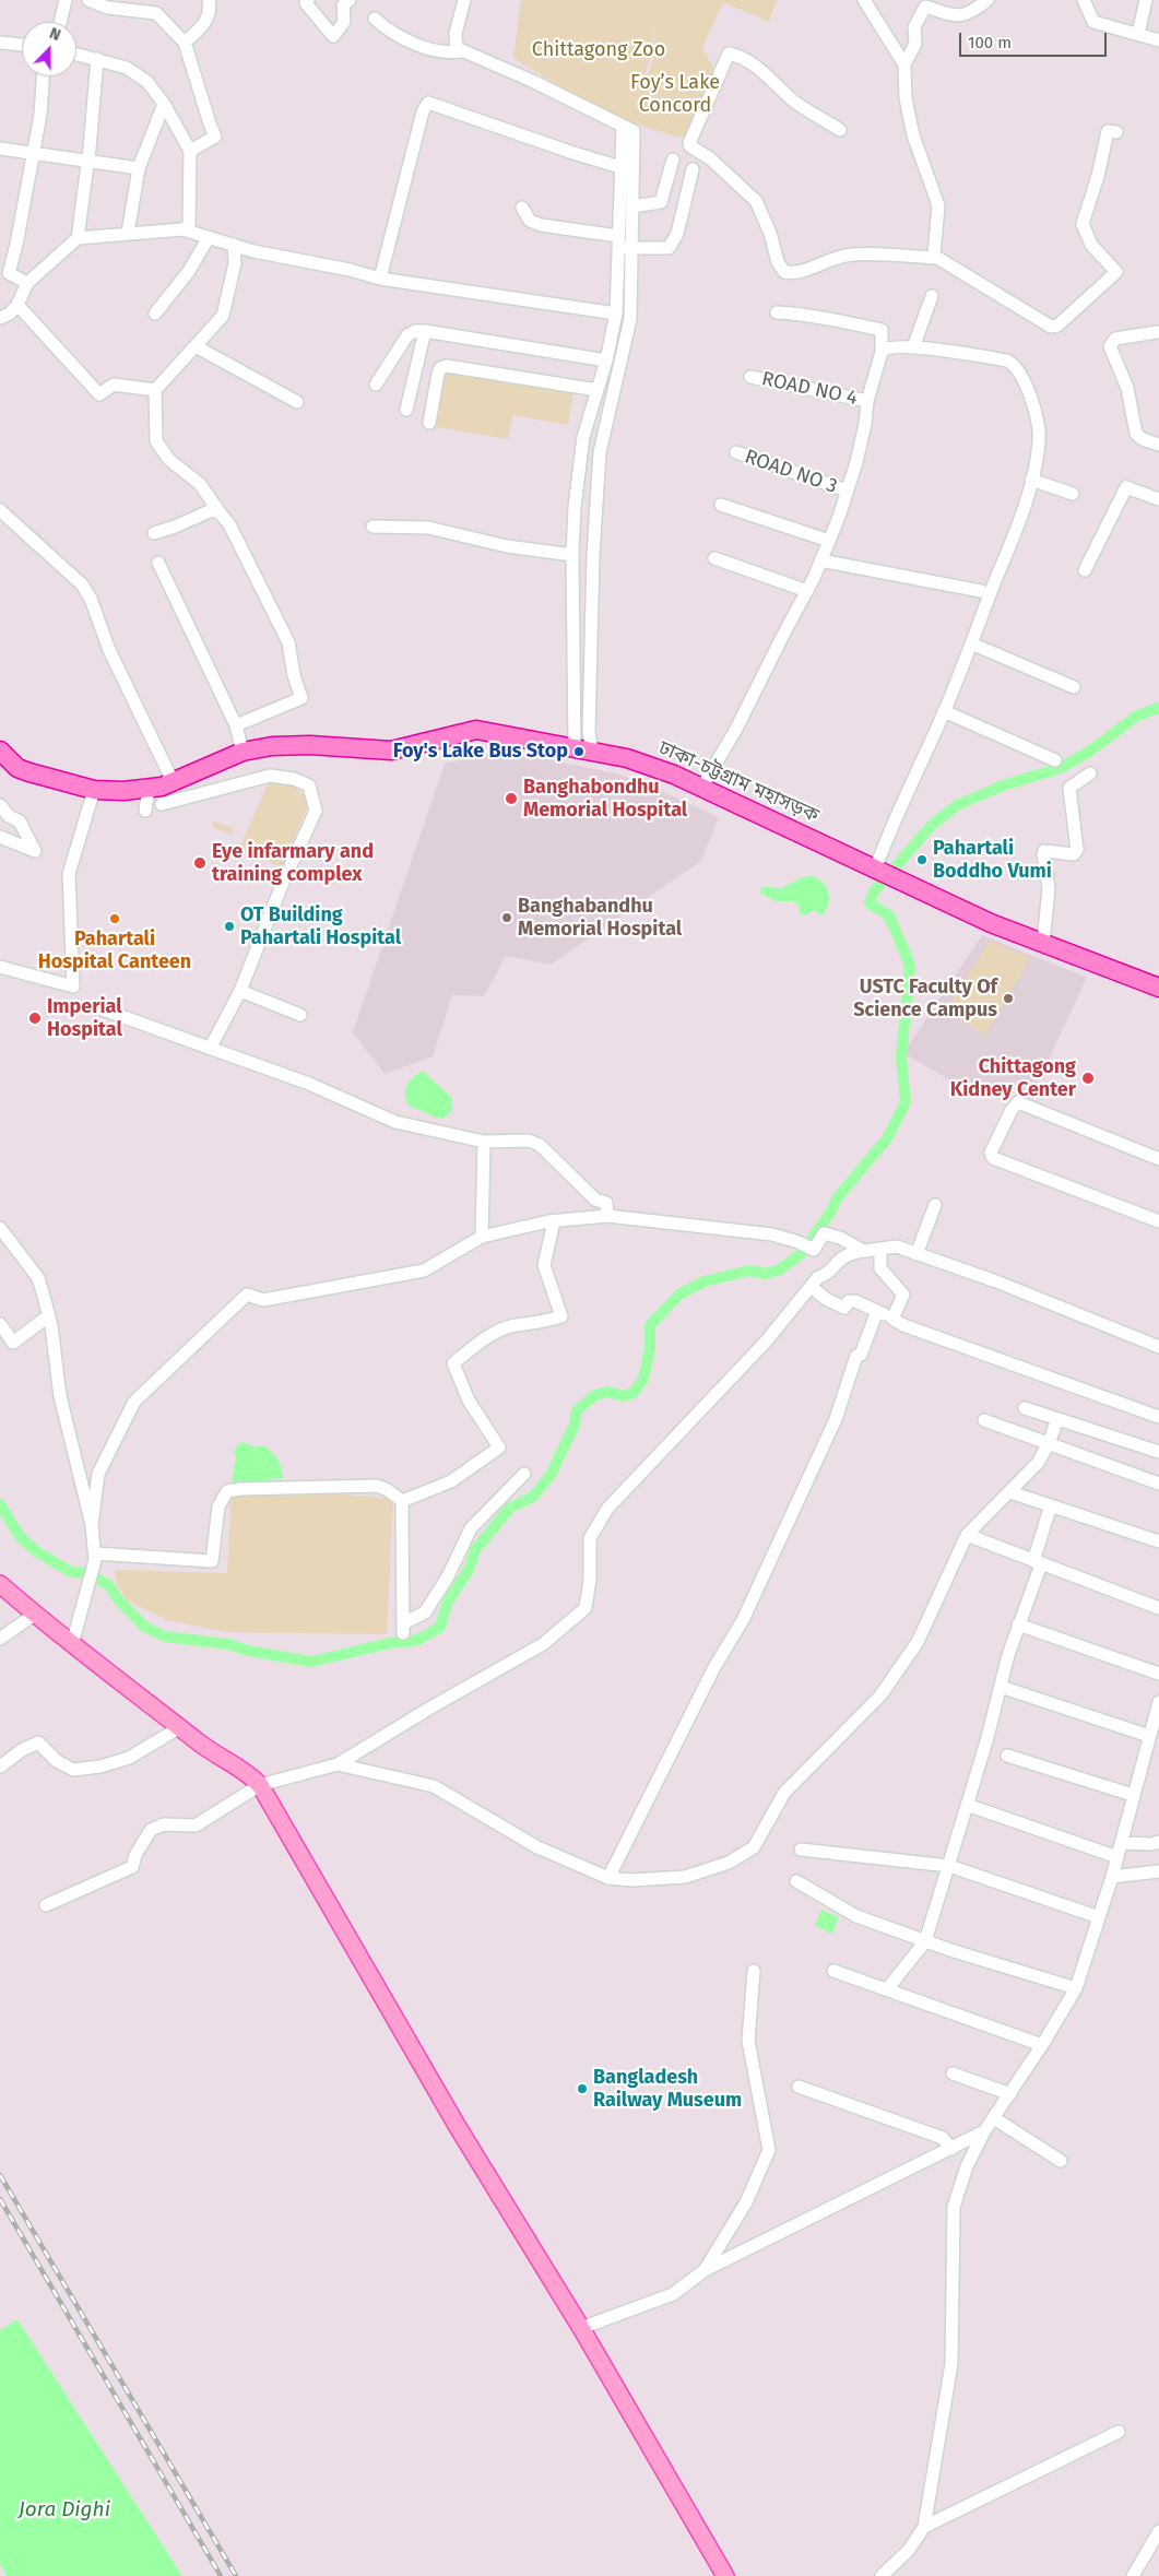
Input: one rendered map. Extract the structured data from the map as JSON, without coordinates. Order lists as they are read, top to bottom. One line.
{"streets":{"highway":["ঢাকা-চট্টগ্রাম মহাসড়ক"],"street":["ROAD NO 4","ROAD NO 3"]},"water":["Jora Dighi"],"parks":["Chittagong Zoo","Foy’s Lake Concord"],"places":["Foy's Lake Bus Stop","Banghabondhu Memorial Hospital","Pahartali Boddho Vumi","Eye infarmary and training complex","Banghabandhu Memorial Hospital","Pahartali Hospital Canteen","OT Building Pahartali Hospital","USTC Faculty Of Science Campus","Imperial Hospital","Chittagong Kidney Center","Bangladesh Railway Museum"],"scale_bar":"100 m","north":"top"}
